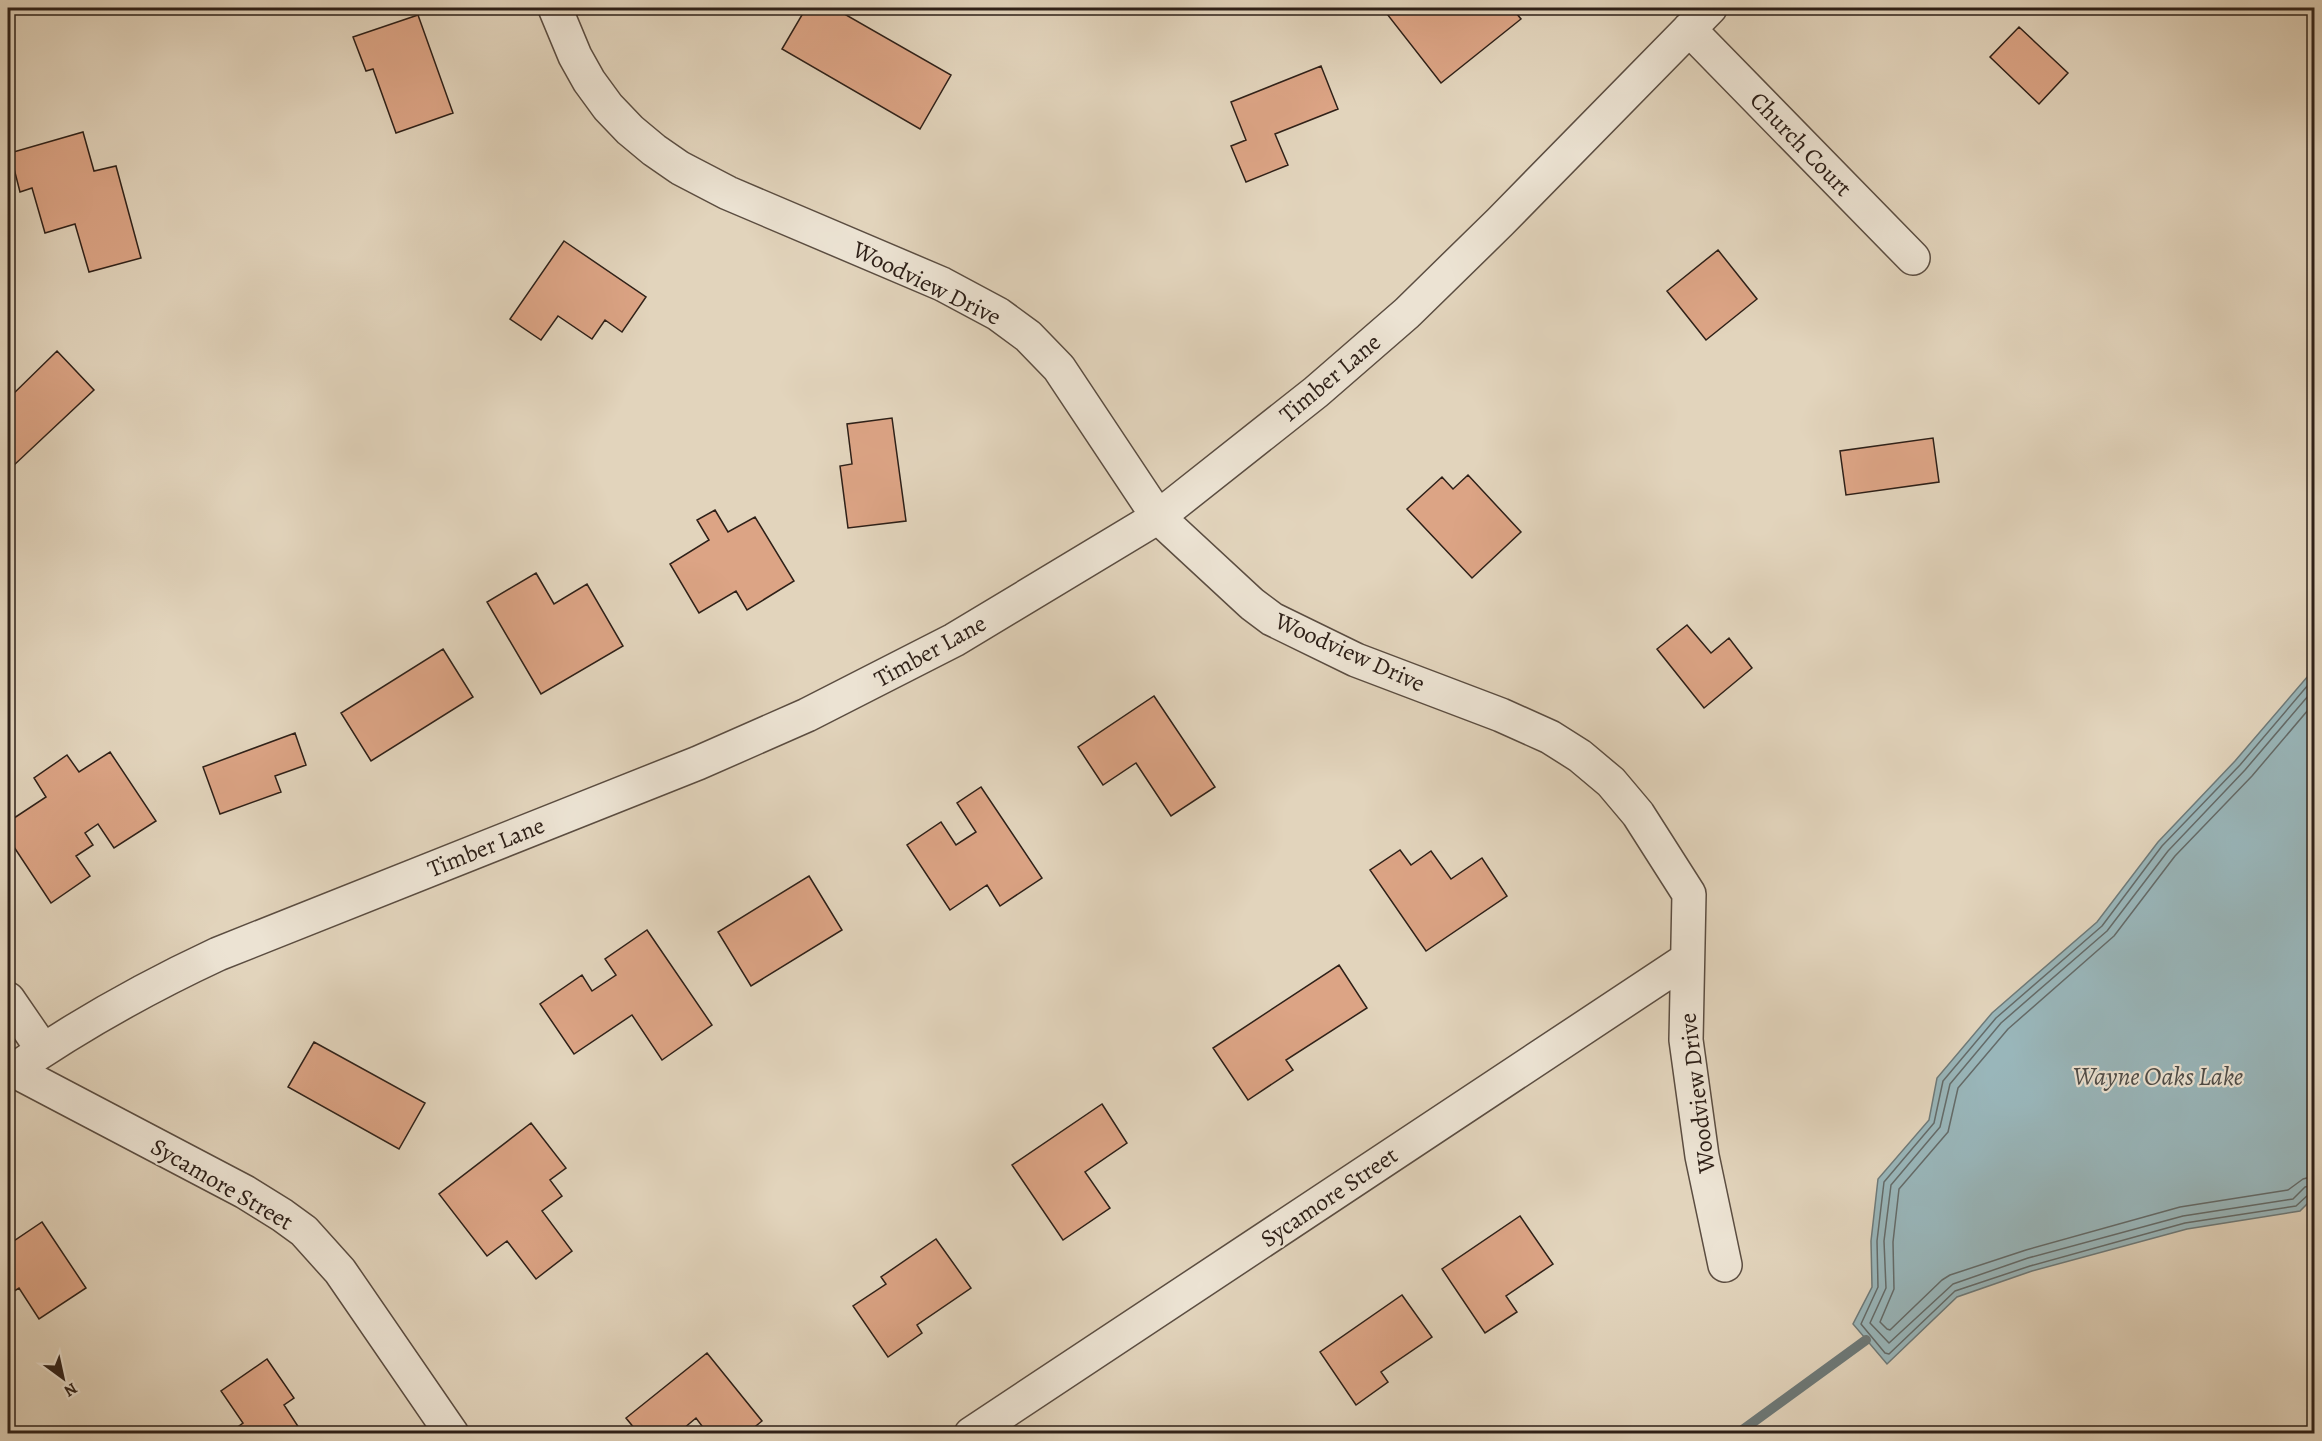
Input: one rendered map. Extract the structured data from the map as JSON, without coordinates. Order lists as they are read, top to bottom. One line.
{"streets":{"street":["Church Court","Woodview Drive","Timber Lane","Sycamore Street"]},"crossings":[["Church Court","Timber Lane"],["Woodview Drive","Timber Lane"],["Woodview Drive","Sycamore Street"],["Timber Lane","Sycamore Street"]],"water":["Wayne Oaks Lake"],"north":"bottom right"}
